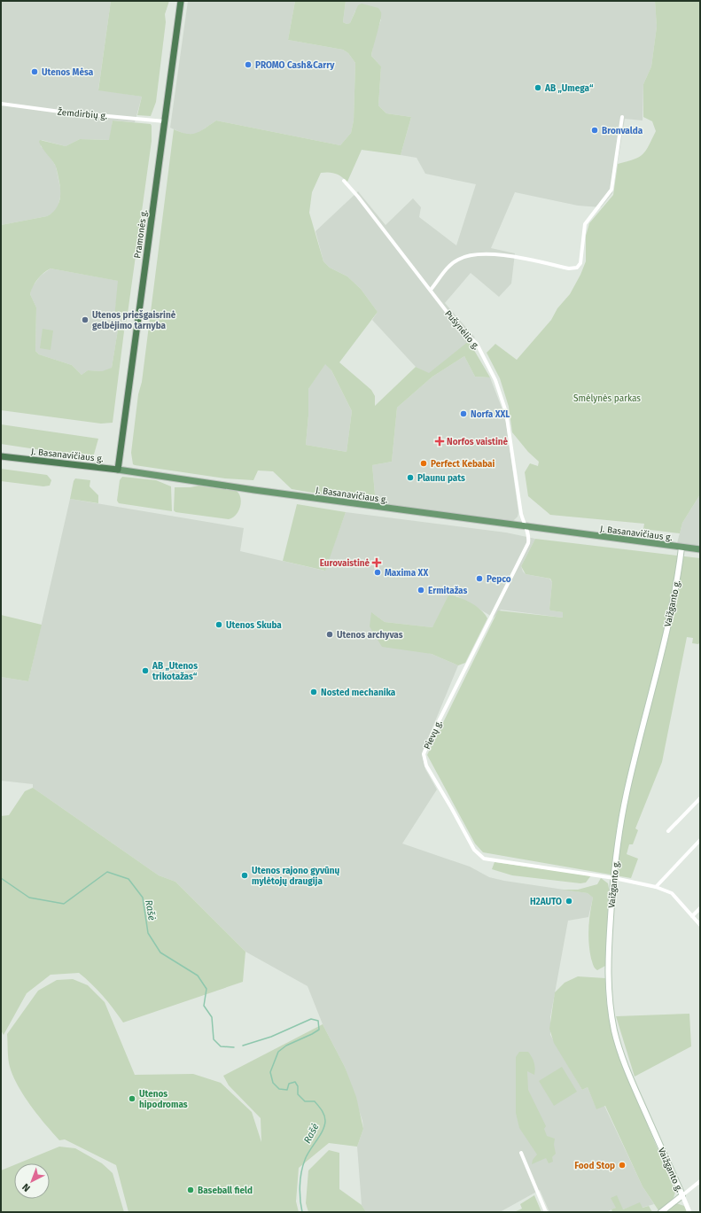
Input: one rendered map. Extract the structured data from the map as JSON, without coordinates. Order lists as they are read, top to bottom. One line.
{"streets":{"highway":["Pramonės g.","J. Basanavičiaus g."],"main road":["Vaižganto g."],"street":["Žemdirbių g.","Pušynėlio g.","Pievų g."]},"crossings":[["Žemdirbių g.","Pramonės g."],["Pramonės g.","J. Basanavičiaus g."],["Pušynėlio g.","J. Basanavičiaus g."],["Pušynėlio g.","Pievų g."],["J. Basanavičiaus g.","Vaižganto g."],["J. Basanavičiaus g.","Pievų g."],["Vaižganto g.","Pievų g."]],"water":["Rašė"],"parks":["Smėlynės parkas"],"places":{"other":["PROMO Cash&Carry","Utenos Mėsa","AB „Umega“","Bronvalda","Utenos priešgaisrinė gelbėjimo tarnyba","Norfa XXL","Perfect Kebabai","Plaunu pats","Maxima XX","Pepco","Ermitažas","Utenos Skuba","Utenos archyvas","AB „Utenos trikotažas“","Nosted mechanika","Utenos rajono gyvūnų mylėtojų draugija","H2AUTO","Utenos hipodromas","Food Stop","Baseball field"],"health":["Norfos vaistinė","Eurovaistinė"]},"north":"bottom left"}
